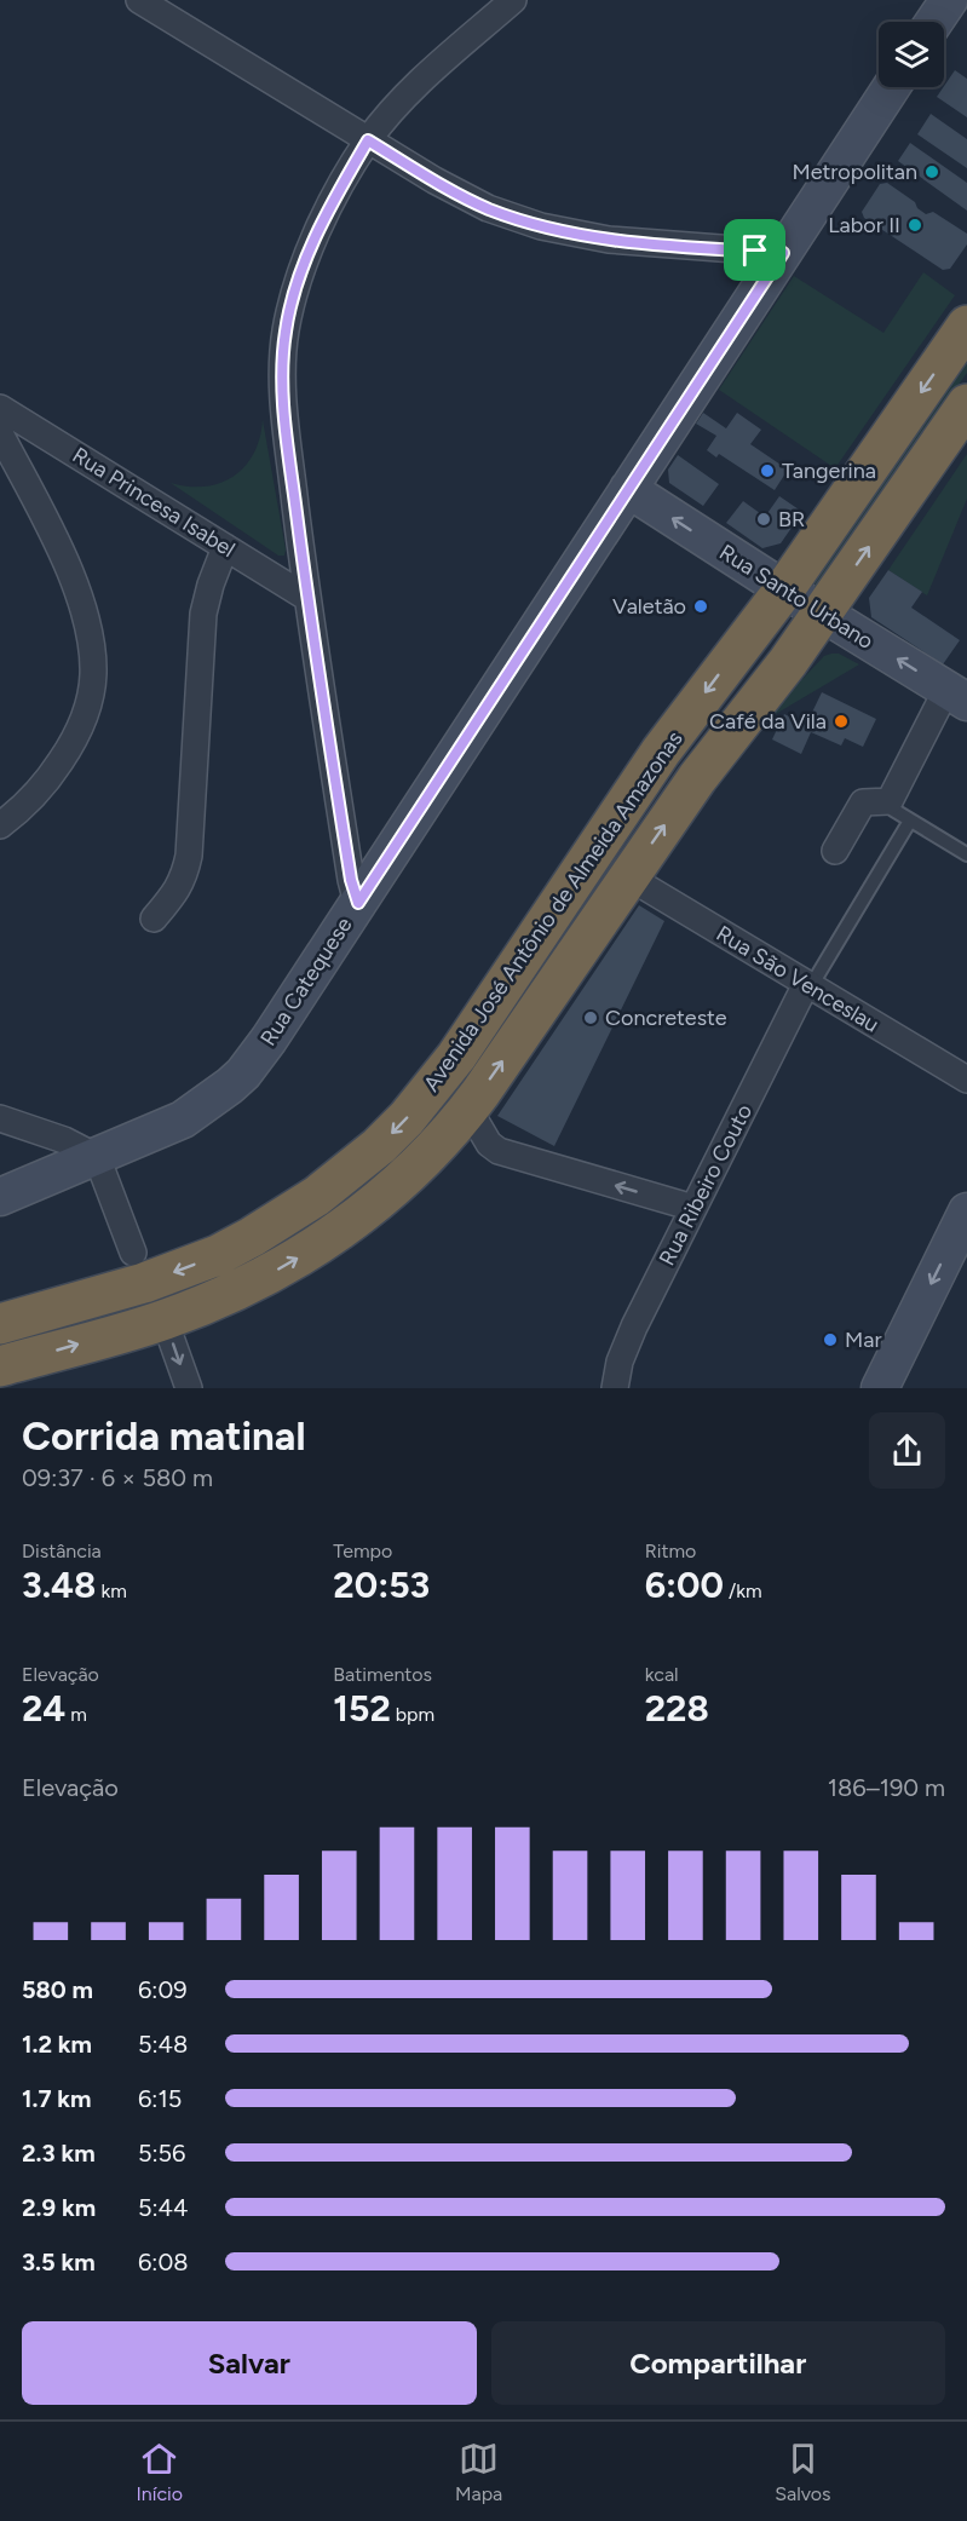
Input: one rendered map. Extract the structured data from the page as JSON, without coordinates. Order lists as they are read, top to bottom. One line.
{"streets":{"highway":["Avenida José Antônio de Almeida Amazonas"],"main road":["Rua Santo Urbano","Rua Catequese"],"street":["Rua Princesa Isabel","Rua São Venceslau","Rua Ribeiro Couto"]},"crossings":[["Rua Santo Urbano","Avenida José Antônio de Almeida Amazonas"],["Rua Santo Urbano","Rua Catequese"],["Avenida José Antônio de Almeida Amazonas","Rua São Venceslau"],["Rua São Venceslau","Rua Ribeiro Couto"]],"one_way":["Rua Santo Urbano"],"places":["Metropolitan","Labor II","Tangerina","BR","Valetão","Café da Vila","Concreteste","Mar"],"page":{"heading":["Corrida matinal","09:37 · 6 × 580 m"],"stats":[["Distância","3.48 km"],["Tempo","20:53"],["Ritmo","6:00 /km"],["Elevação","24 m"],["Batimentos","152 bpm"],["kcal","228"]],"chart":["Elevação","186–190 m"],"list":[{"name":"580 m","note":"6:09"},{"name":"1.2 km","note":"5:48"},{"name":"1.7 km","note":"6:15"},{"name":"2.3 km","note":"5:56"},{"name":"2.9 km","note":"5:44"},{"name":"3.5 km","note":"6:08"}],"buttons":["Salvar","Compartilhar"],"tabs":["Início","Mapa","Salvos"]}}
